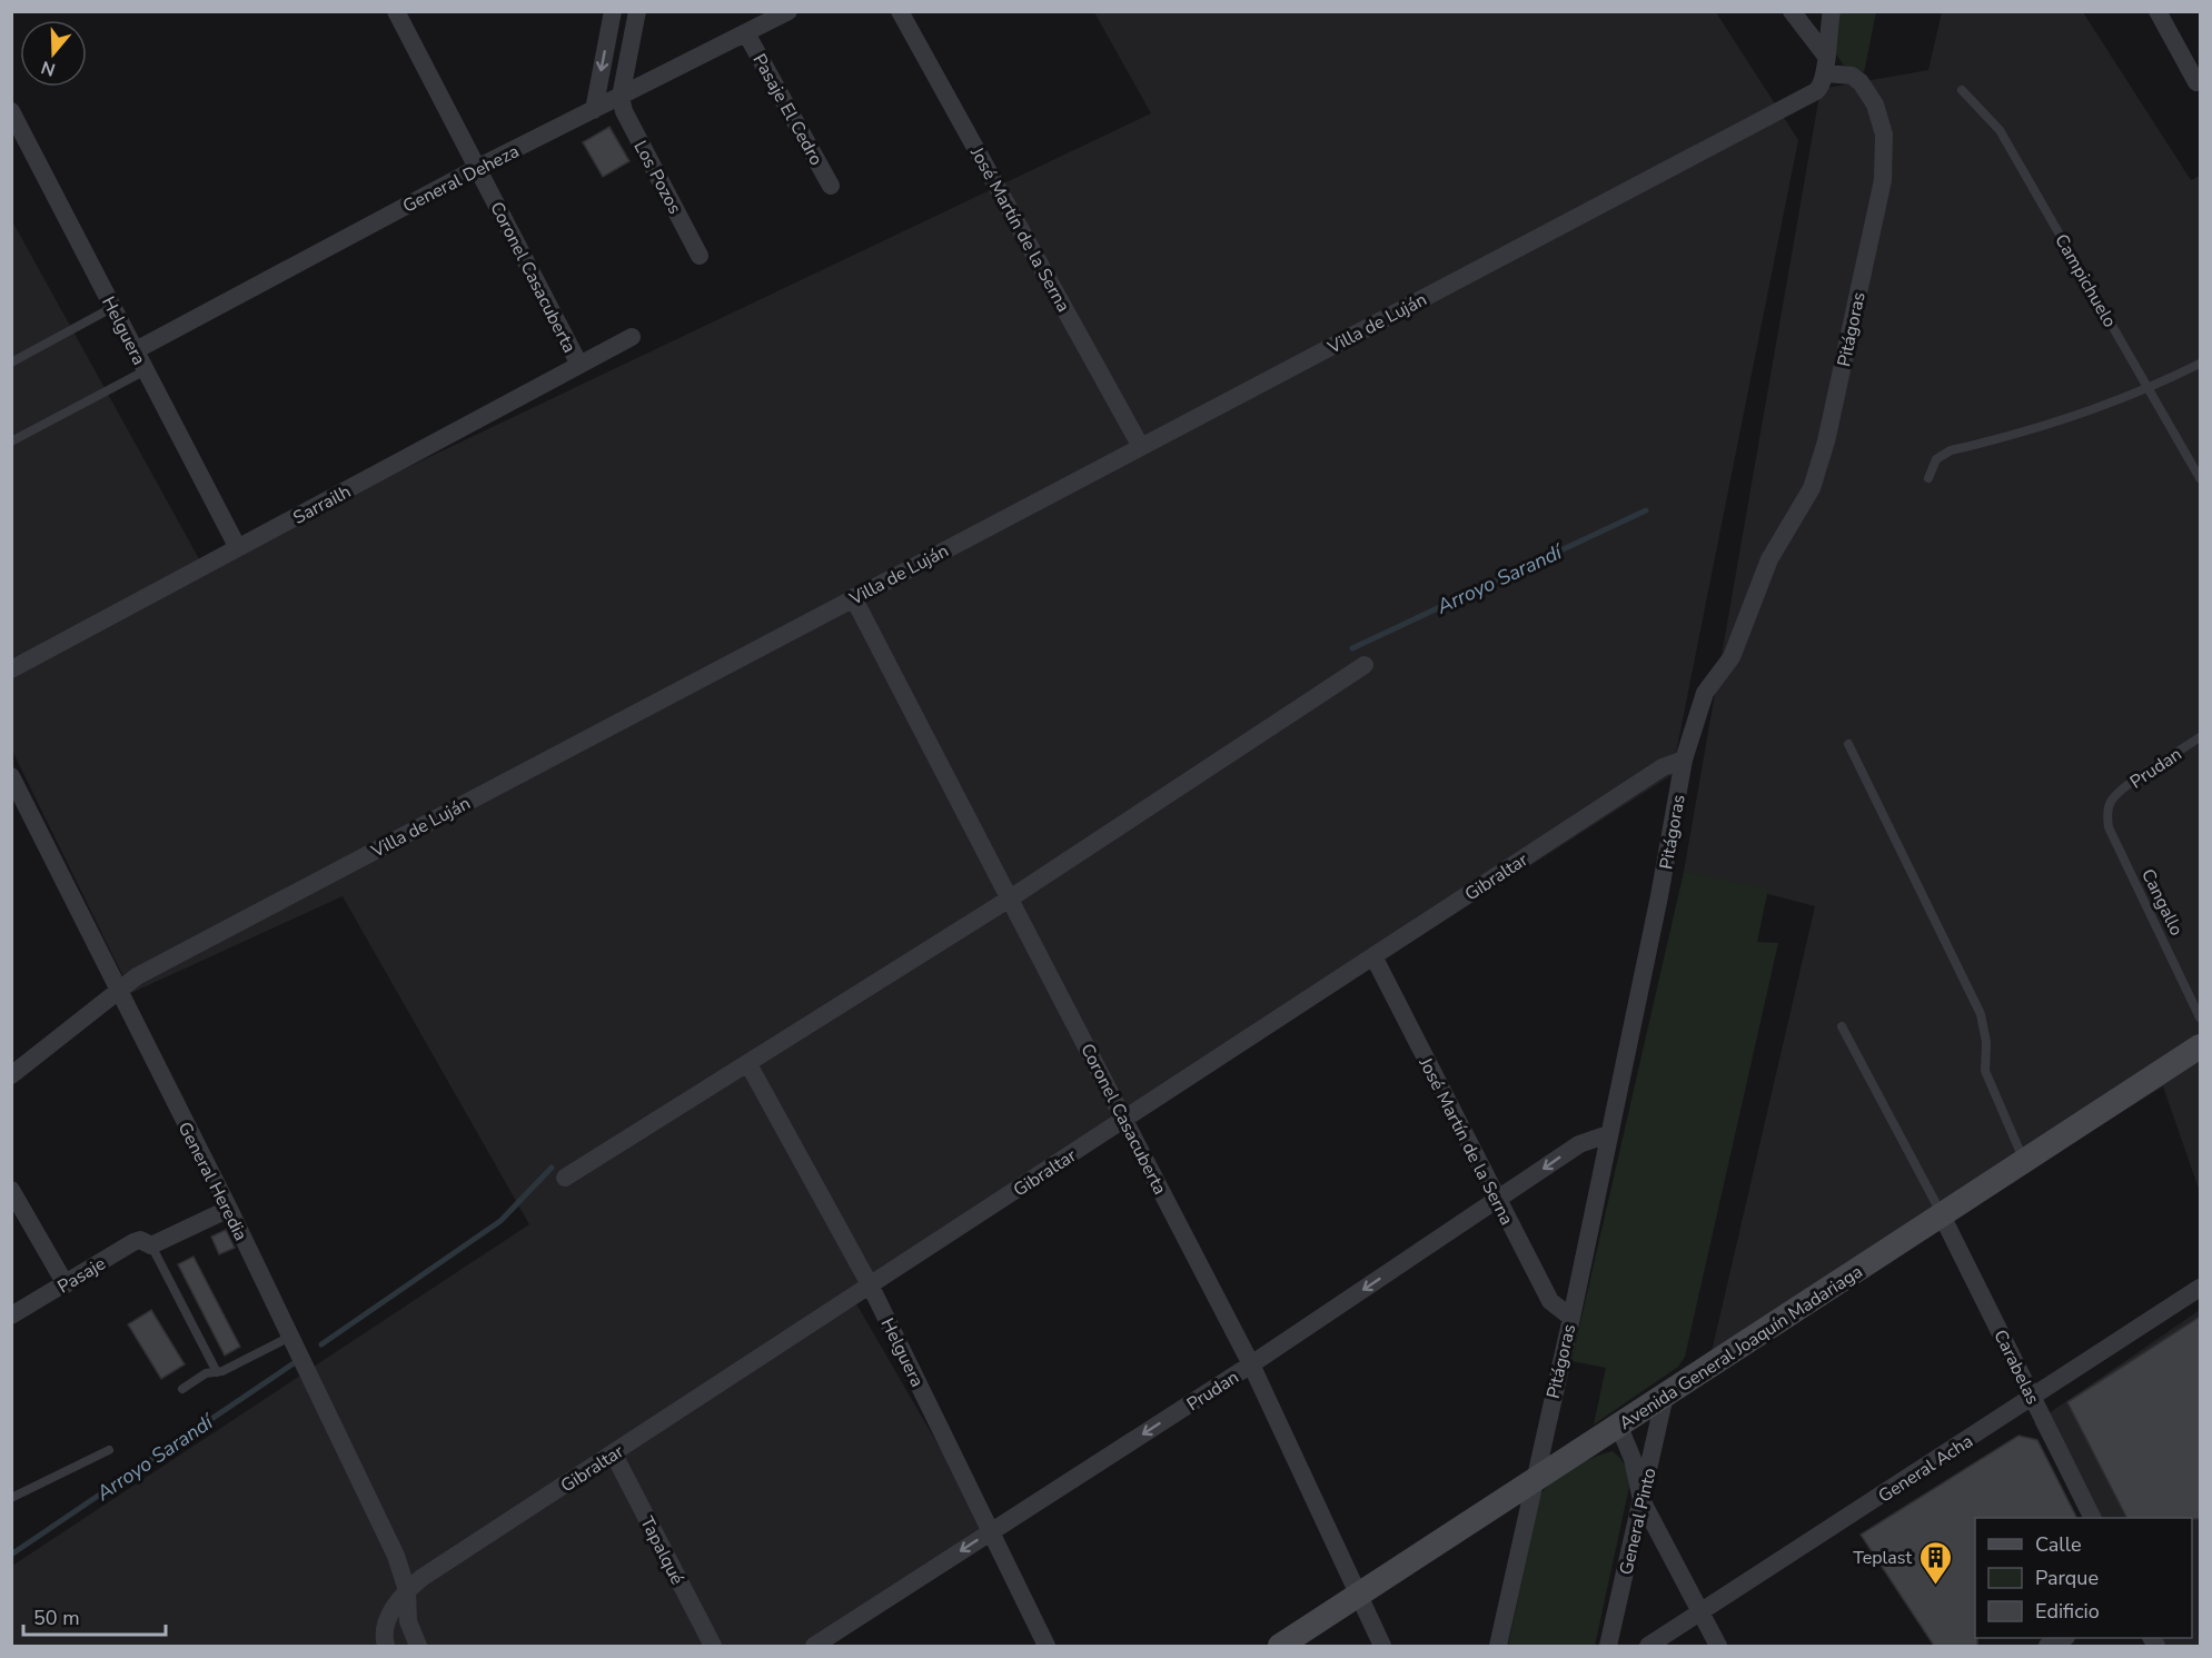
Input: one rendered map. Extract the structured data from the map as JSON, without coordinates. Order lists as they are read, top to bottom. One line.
{"streets":{"main road":["Avenida General Joaquín Madariaga"],"street":["Pasaje El Cedro","Los Pozos","General Deheza","José Martín de la Serna","Coronel Casacuberta","Villa de Luján","Pitágoras","Helguera","Sarrailh","Prudan","Gibraltar","General Heredia","Pasaje","Carabelas","General Acha","General Pinto","Tapalqué"],"lane":["Campichuelo","Cangallo"]},"crossings":[["Pasaje El Cedro","General Deheza"],["Los Pozos","General Deheza"],["General Deheza","Coronel Casacuberta"],["General Deheza","Helguera"],["José Martín de la Serna","Villa de Luján"],["José Martín de la Serna","Pitágoras"],["José Martín de la Serna","Prudan"],["José Martín de la Serna","Gibraltar"],["Coronel Casacuberta","Villa de Luján"],["Coronel Casacuberta","Sarrailh"],["Coronel Casacuberta","Prudan"],["Coronel Casacuberta","Gibraltar"],["Coronel Casacuberta","Avenida General Joaquín Madariaga"],["Villa de Luján","Pitágoras"],["Villa de Luján","General Heredia"],["Pitágoras","Prudan"],["Pitágoras","Gibraltar"],["Pitágoras","Avenida General Joaquín Madariaga"],["Helguera","Sarrailh"],["Helguera","Prudan"],["Helguera","Gibraltar"],["Prudan","Cangallo"],["Gibraltar","General Heredia"],["Gibraltar","Tapalqué"],["General Heredia","Pasaje"],["Avenida General Joaquín Madariaga","Carabelas"],["Avenida General Joaquín Madariaga","General Pinto"],["Carabelas","General Acha"]],"one_way":["Prudan"],"water":["Arroyo Sarandí"],"places":{"building":["Teplast"]},"legend":["Calle","Parque","Edificio"],"scale_bar":"50 m","north":"bottom"}
